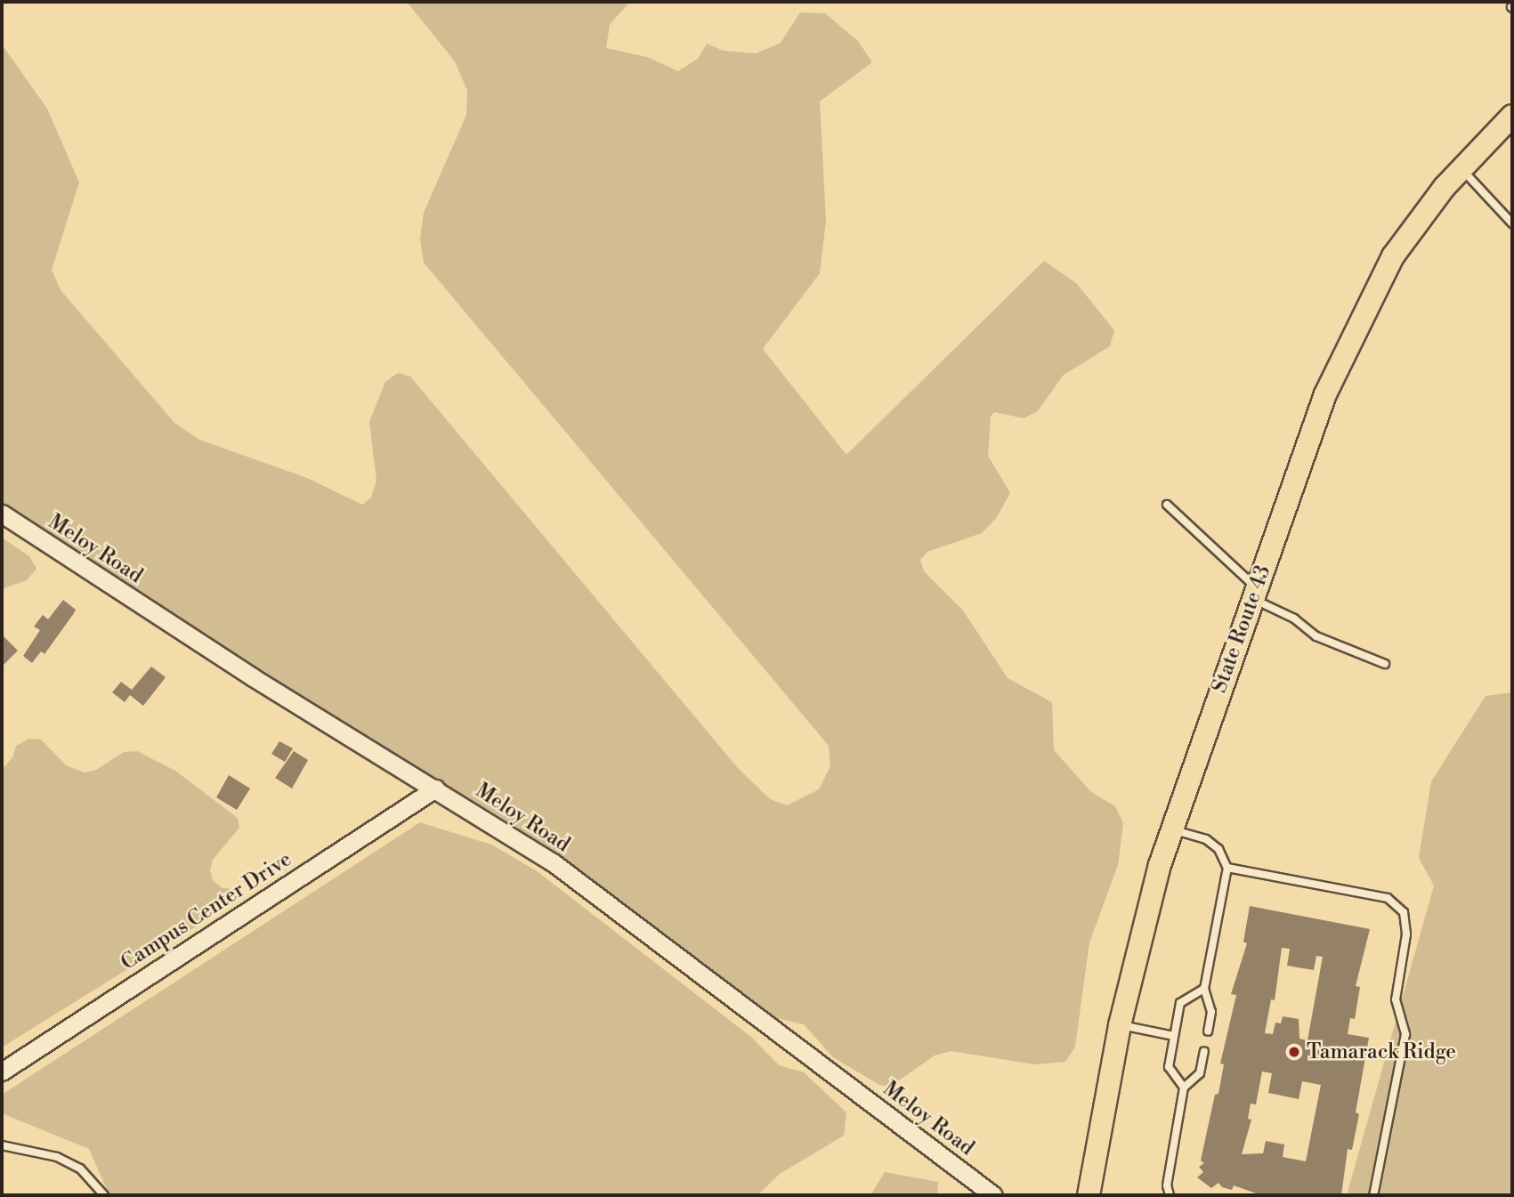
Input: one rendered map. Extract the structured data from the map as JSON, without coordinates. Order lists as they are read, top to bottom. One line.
{"streets":{"main road":["State Route 43"],"street":["Meloy Road","Campus Center Drive"]},"crossings":[["Meloy Road","Campus Center Drive"]],"places":["Tamarack Ridge"]}
